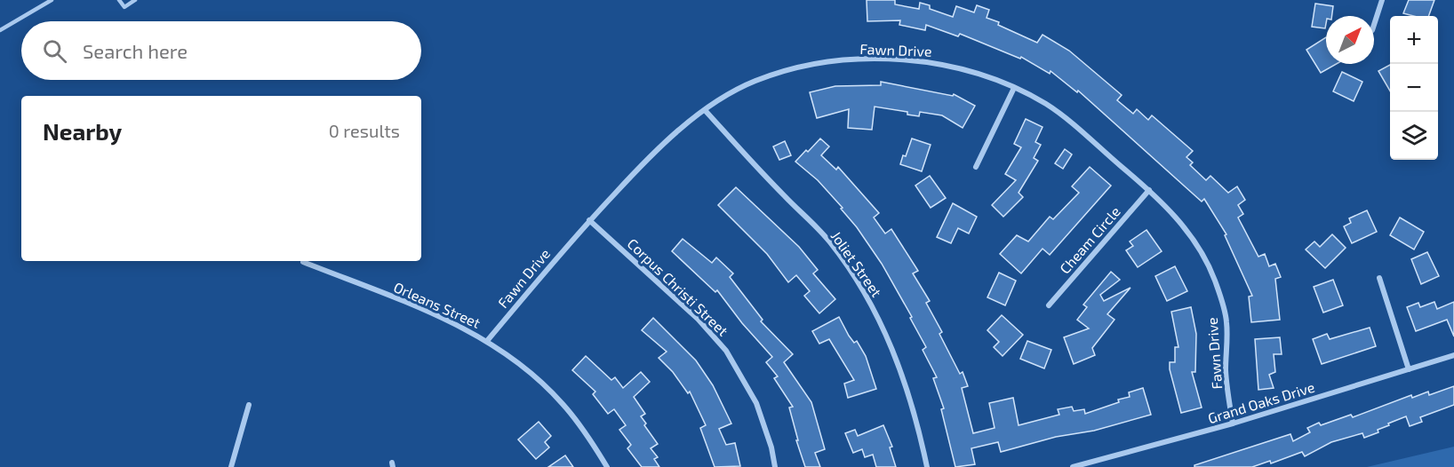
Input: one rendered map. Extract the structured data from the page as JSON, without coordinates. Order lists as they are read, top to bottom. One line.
{"streets":{"street":["Fawn Drive","Cheam Circle","Joliet Street","Corpus Christi Street","Orleans Street","Grand Oaks Drive"]},"crossings":[["Fawn Drive","Cheam Circle"],["Fawn Drive","Joliet Street"],["Fawn Drive","Corpus Christi Street"],["Fawn Drive","Orleans Street"],["Fawn Drive","Grand Oaks Drive"]],"north":"top right","page":{"map_buttons":["+","−"],"search":"Search here","heading":["Nearby","0 results"]}}
